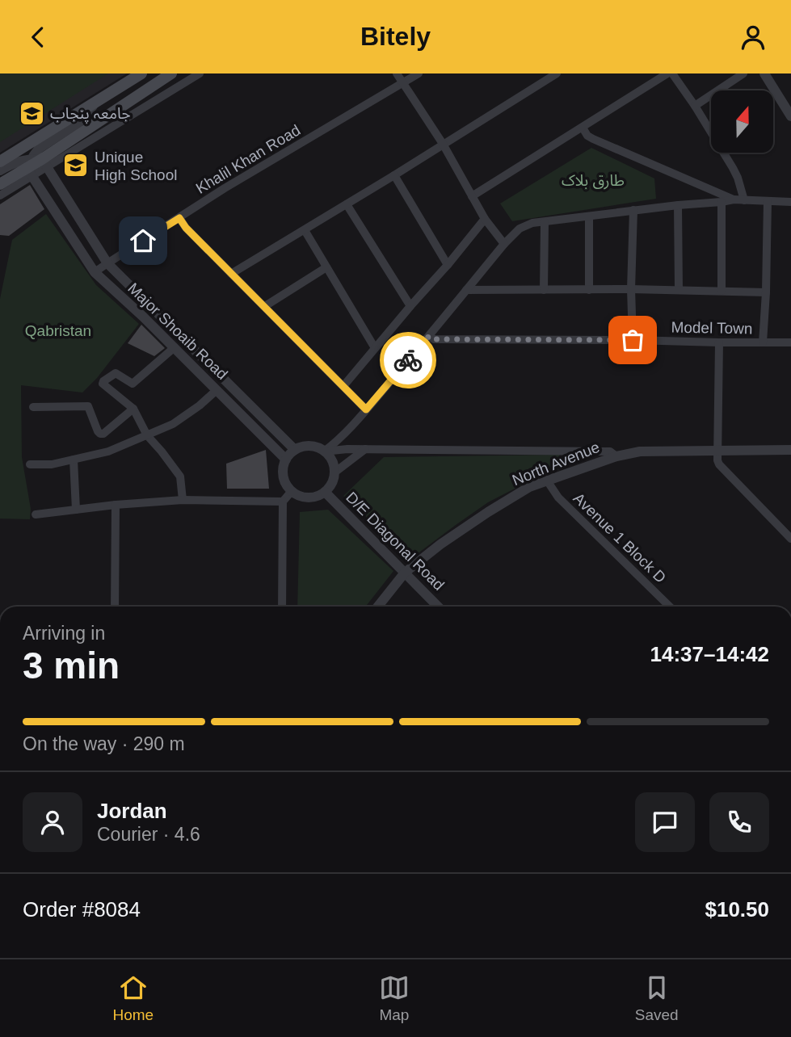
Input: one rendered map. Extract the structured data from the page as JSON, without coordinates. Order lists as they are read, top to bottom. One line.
{"streets":{"street":["Khalil Khan Road","Model Town","Major Shoaib Road","North Avenue","Avenue 1 Block D","D/E Diagonal Road"]},"crossings":[["Khalil Khan Road","Major Shoaib Road"],["Major Shoaib Road","D/E Diagonal Road"],["North Avenue","Avenue 1 Block D"],["North Avenue","D/E Diagonal Road"]],"parks":["طارق بلاک","Qabristan"],"places":{"school or university":["جامعہ پنجاب","Unique High School"]},"north":"top","page":{"header":"Bitely","heading":["3 min","Arriving in","14:37–14:42"],"panel":["Jordan","Courier · 4.6","Order #8084","$10.50"],"bar":"On the way · 290 m","tabs":["Home","Map","Saved"]}}
